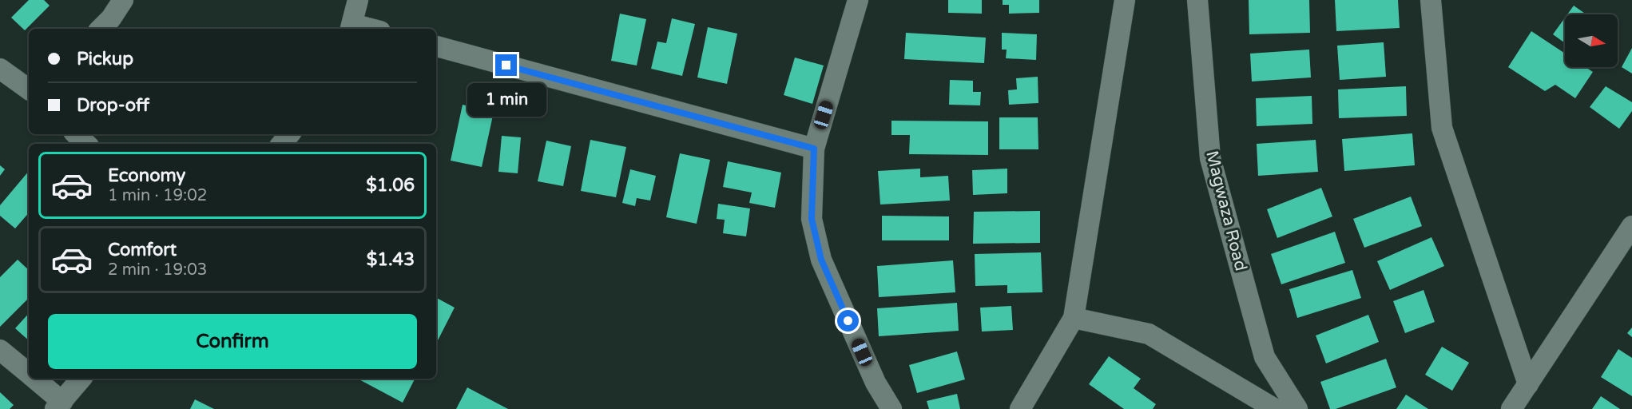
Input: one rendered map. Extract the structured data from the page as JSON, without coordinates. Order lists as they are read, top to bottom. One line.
{"streets":{"street":["Magwaza Road"]},"north":"right","page":{"banner":["Pickup","Drop-off"],"bubble":"1 min","list":[{"name":"Economy","note":"1 min · 19:02","value":"$1.06"},{"name":"Comfort","note":"2 min · 19:03","value":"$1.43"}],"buttons":"Confirm"}}
